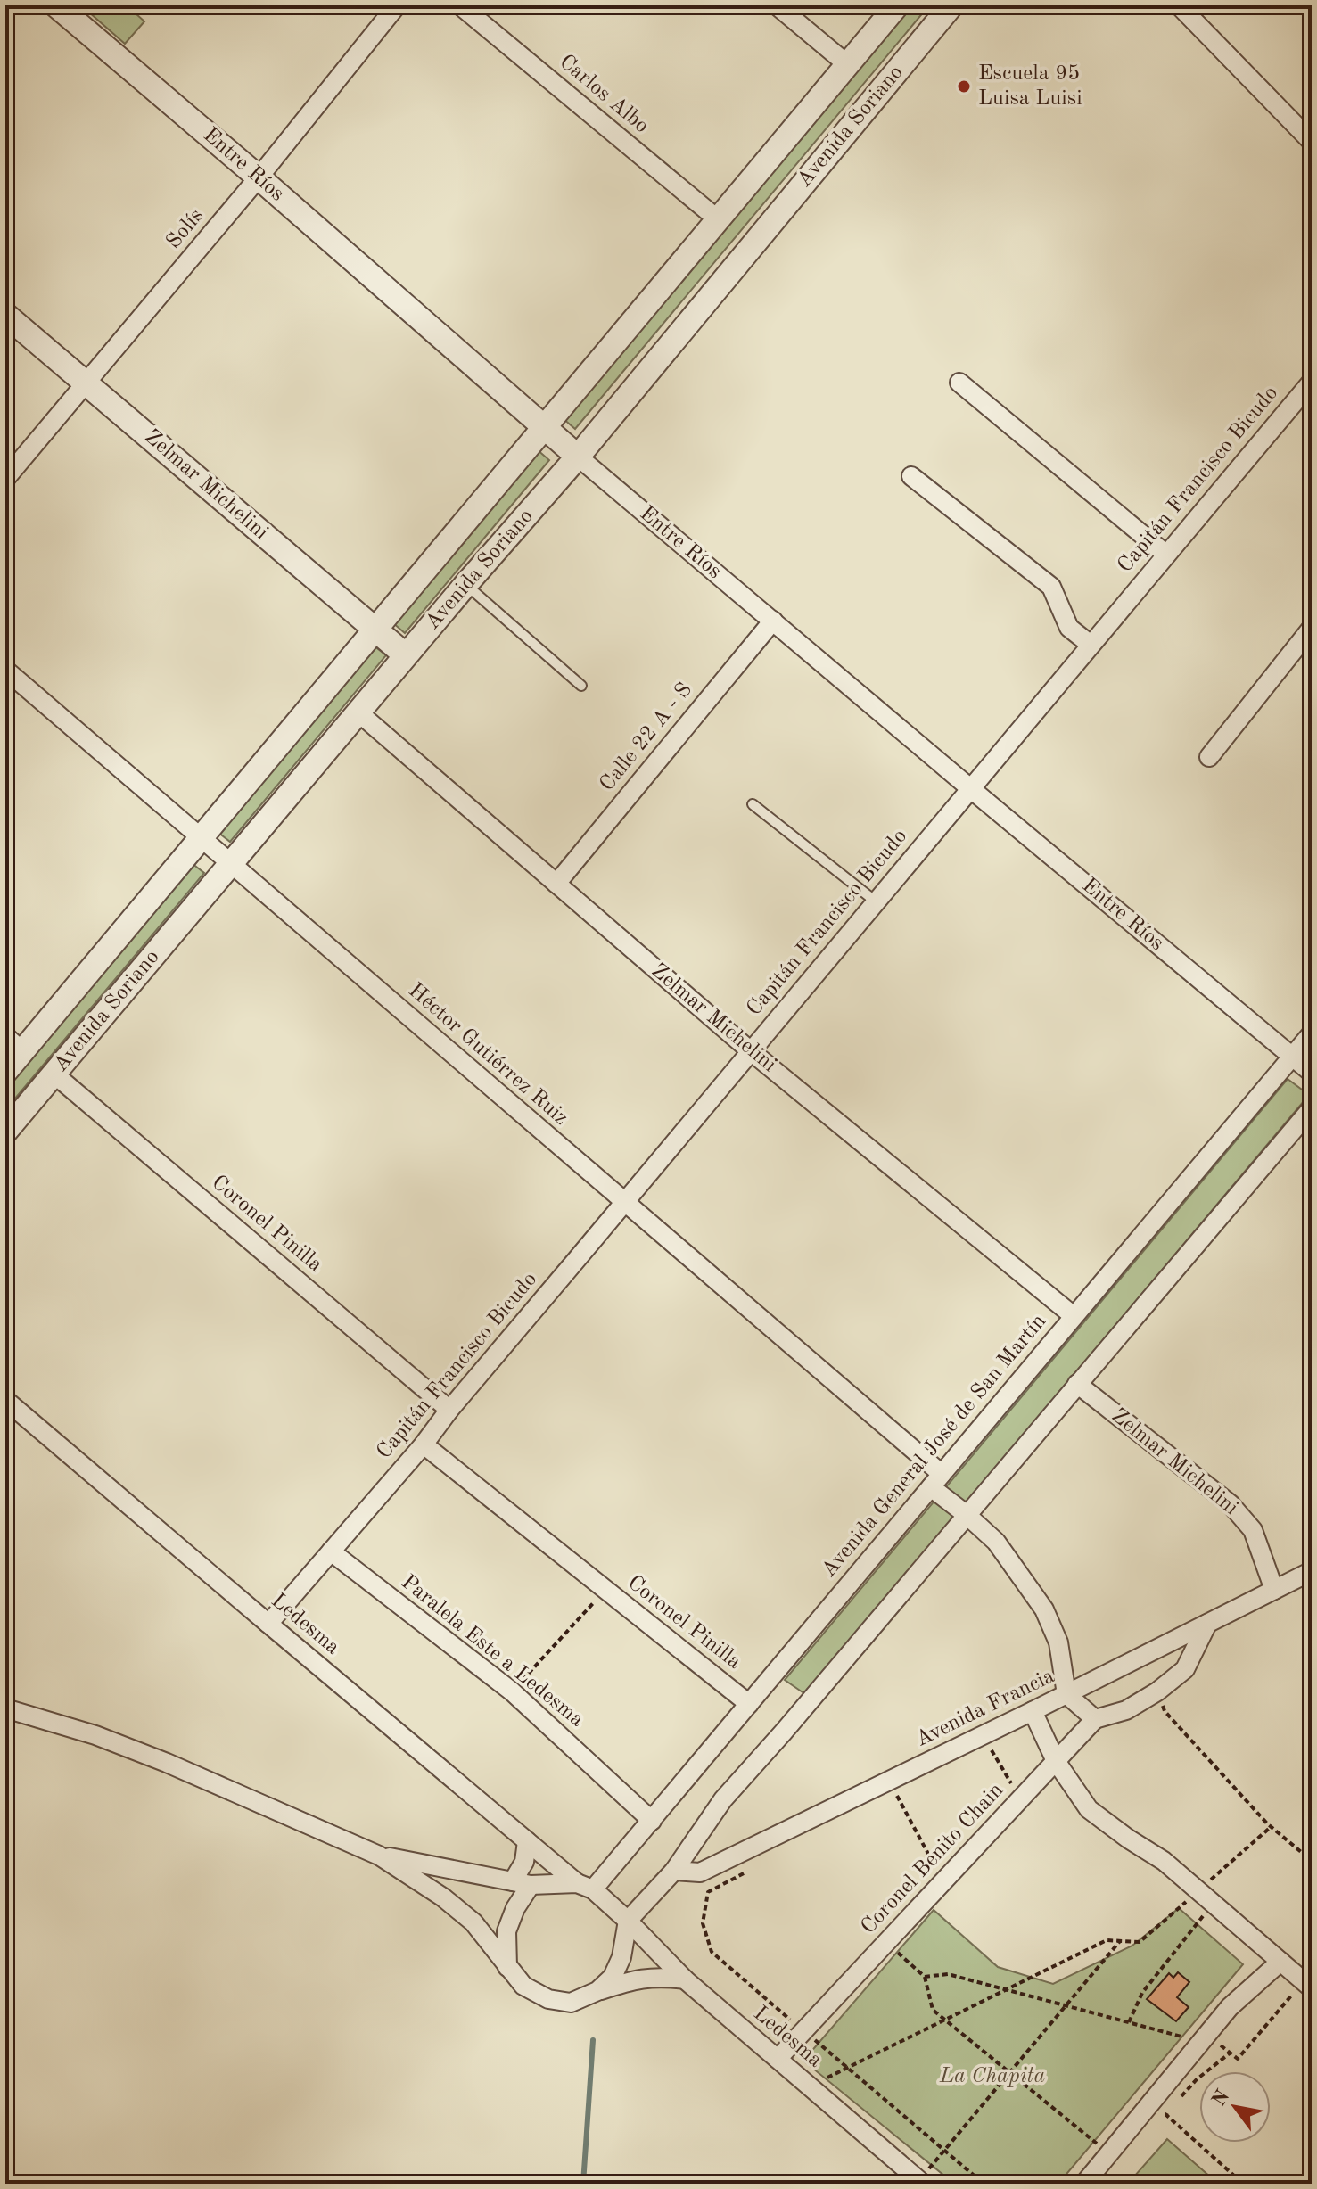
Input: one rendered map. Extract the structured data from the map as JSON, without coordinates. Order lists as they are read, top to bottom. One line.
{"streets":{"street":["Carlos Albo","Avenida Soriano","Entre Ríos","Solís","Capitán Francisco Bicudo","Zelmar Michelini","Calle 22 A - S","Héctor Gutiérrez Ruiz","Coronel Pinilla","Avenida General José de San Martín","Ledesma","Paralela Este a Ledesma","Avenida Francia","Coronel Benito Chain"]},"crossings":[["Carlos Albo","Avenida Soriano"],["Avenida Soriano","Entre Ríos"],["Avenida Soriano","Zelmar Michelini"],["Avenida Soriano","Héctor Gutiérrez Ruiz"],["Avenida Soriano","Coronel Pinilla"],["Entre Ríos","Solís"],["Entre Ríos","Capitán Francisco Bicudo"],["Entre Ríos","Calle 22 A - S"],["Entre Ríos","Avenida General José de San Martín"],["Solís","Zelmar Michelini"],["Capitán Francisco Bicudo","Zelmar Michelini"],["Capitán Francisco Bicudo","Héctor Gutiérrez Ruiz"],["Capitán Francisco Bicudo","Coronel Pinilla"],["Capitán Francisco Bicudo","Ledesma"],["Capitán Francisco Bicudo","Paralela Este a Ledesma"],["Zelmar Michelini","Calle 22 A - S"],["Zelmar Michelini","Avenida General José de San Martín"],["Zelmar Michelini","Avenida Francia"],["Héctor Gutiérrez Ruiz","Avenida General José de San Martín"],["Héctor Gutiérrez Ruiz","Avenida Francia"],["Coronel Pinilla","Avenida General José de San Martín"],["Avenida General José de San Martín","Ledesma"],["Avenida General José de San Martín","Paralela Este a Ledesma"],["Ledesma","Coronel Benito Chain"]],"parks":["La Chapita"],"places":["Escuela 95 Luisa Luisi"],"north":"top left"}
